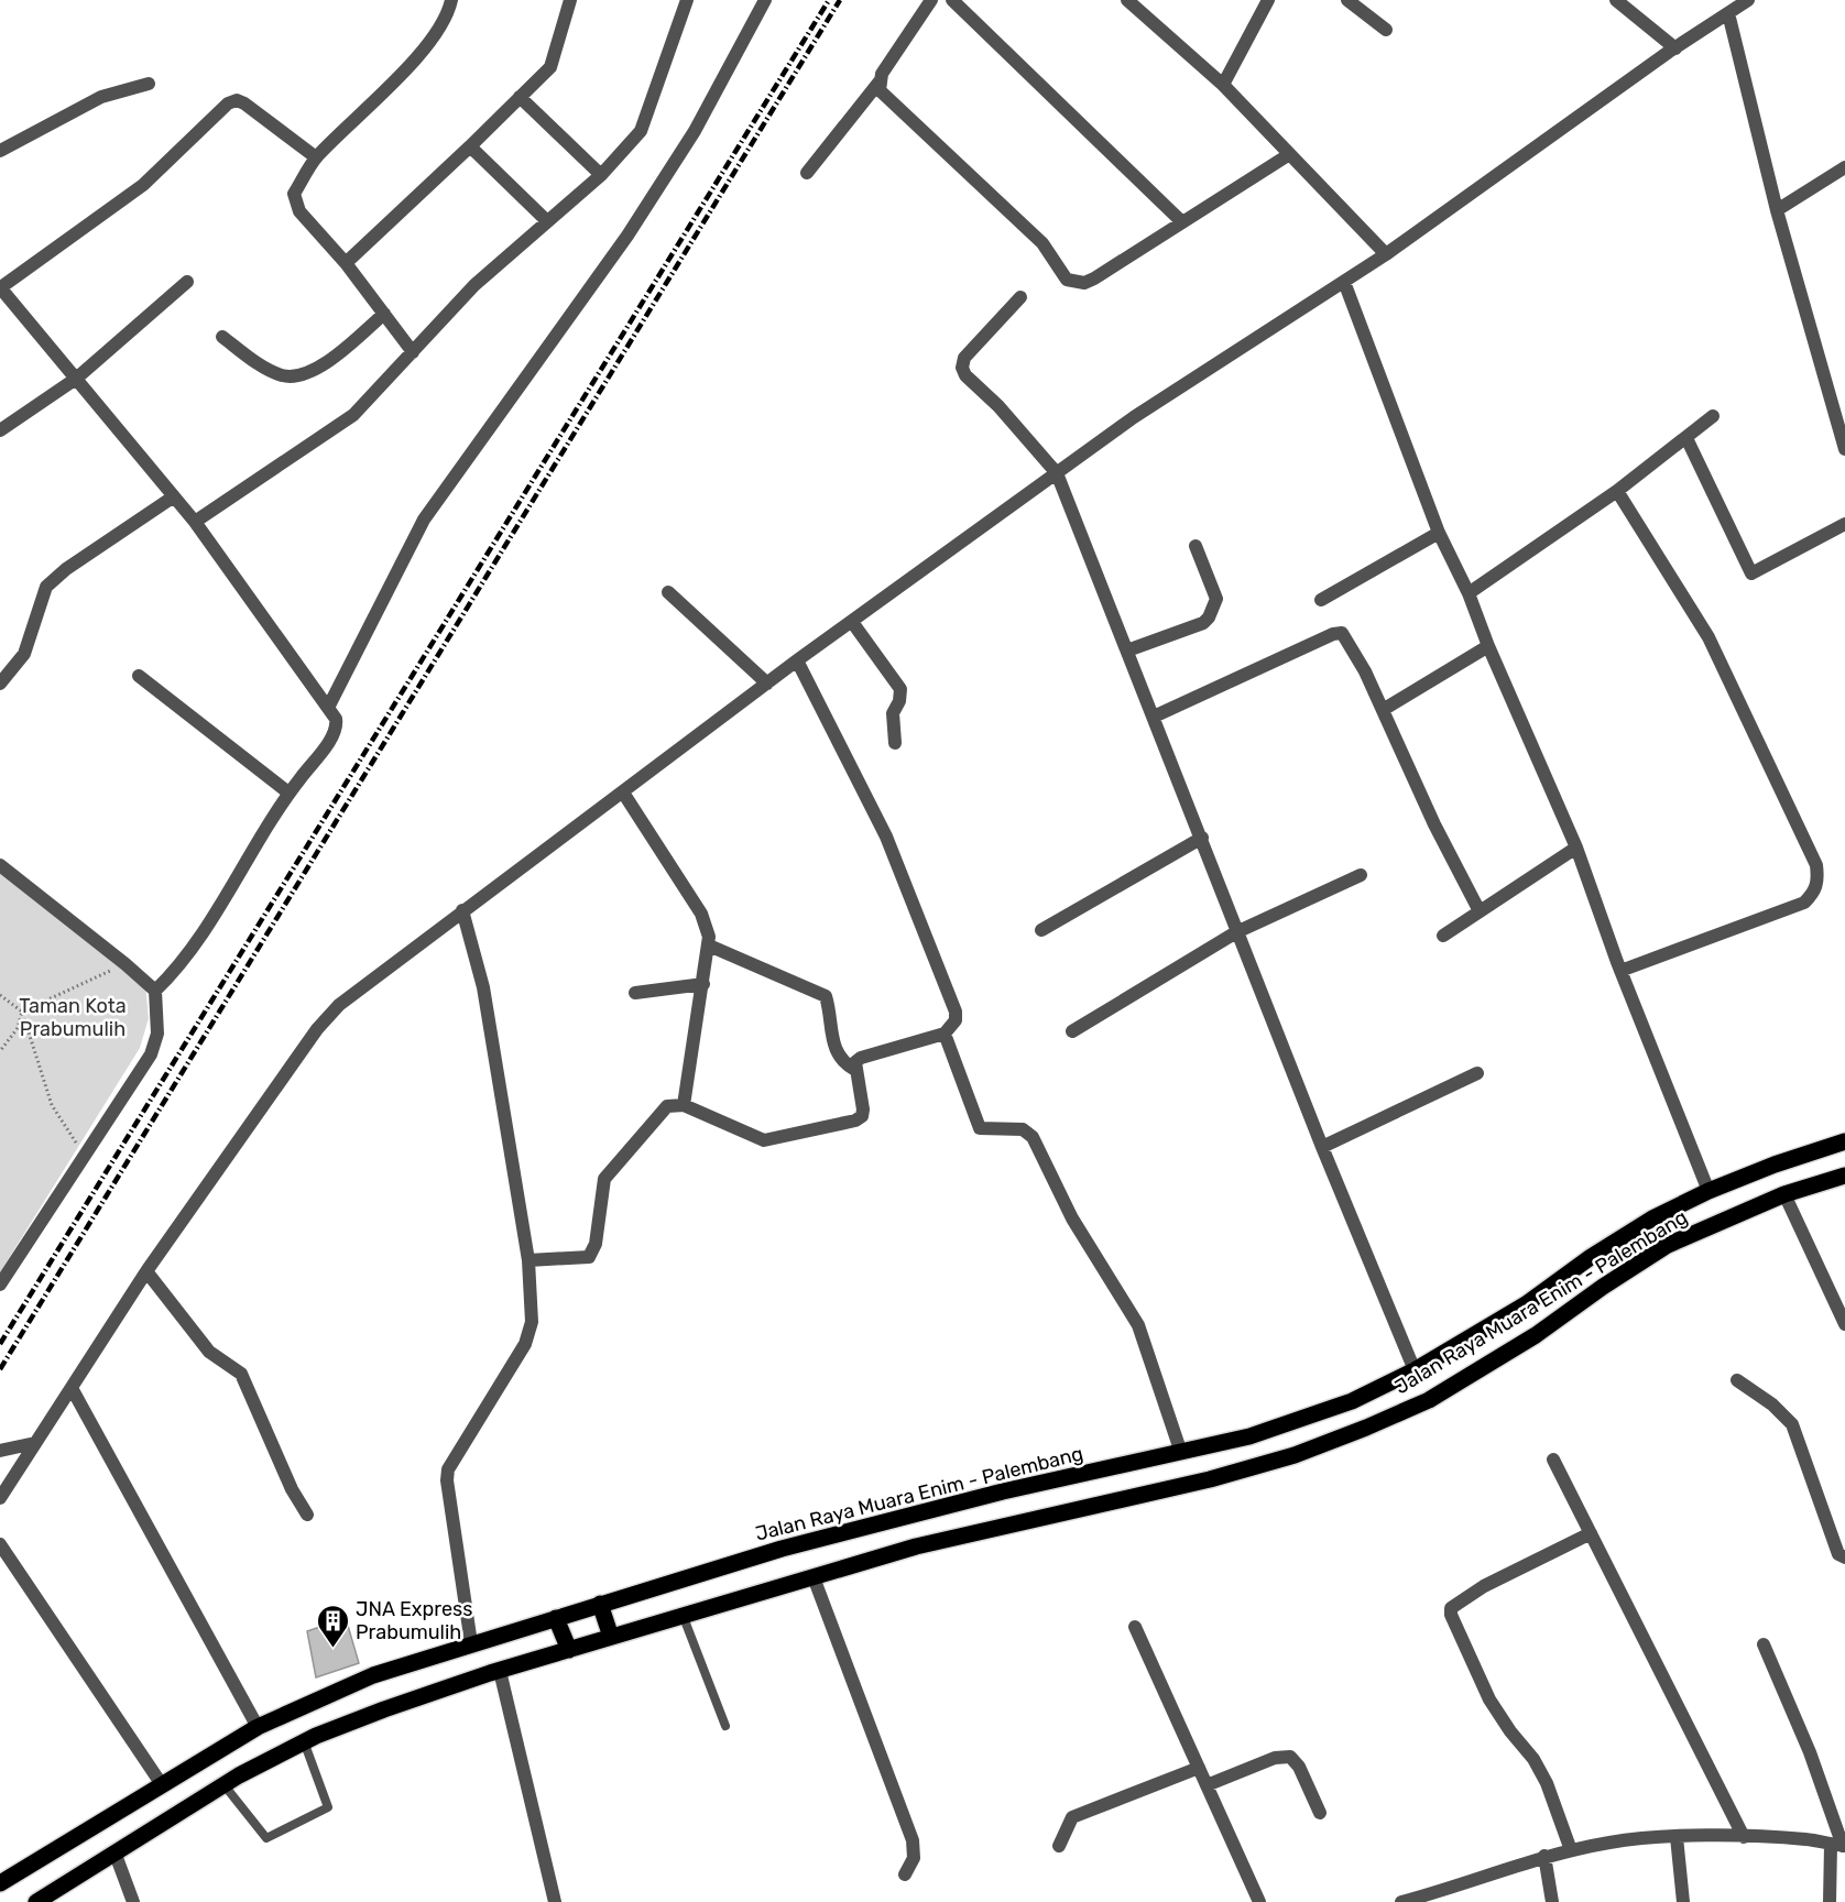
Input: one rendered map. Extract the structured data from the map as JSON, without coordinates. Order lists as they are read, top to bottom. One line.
{"streets":{"main road":["Jalan Raya Muara Enim - Palembang"]},"parks":["Taman Kota Prabumulih"],"places":{"building":["JNA Express Prabumulih"]}}
